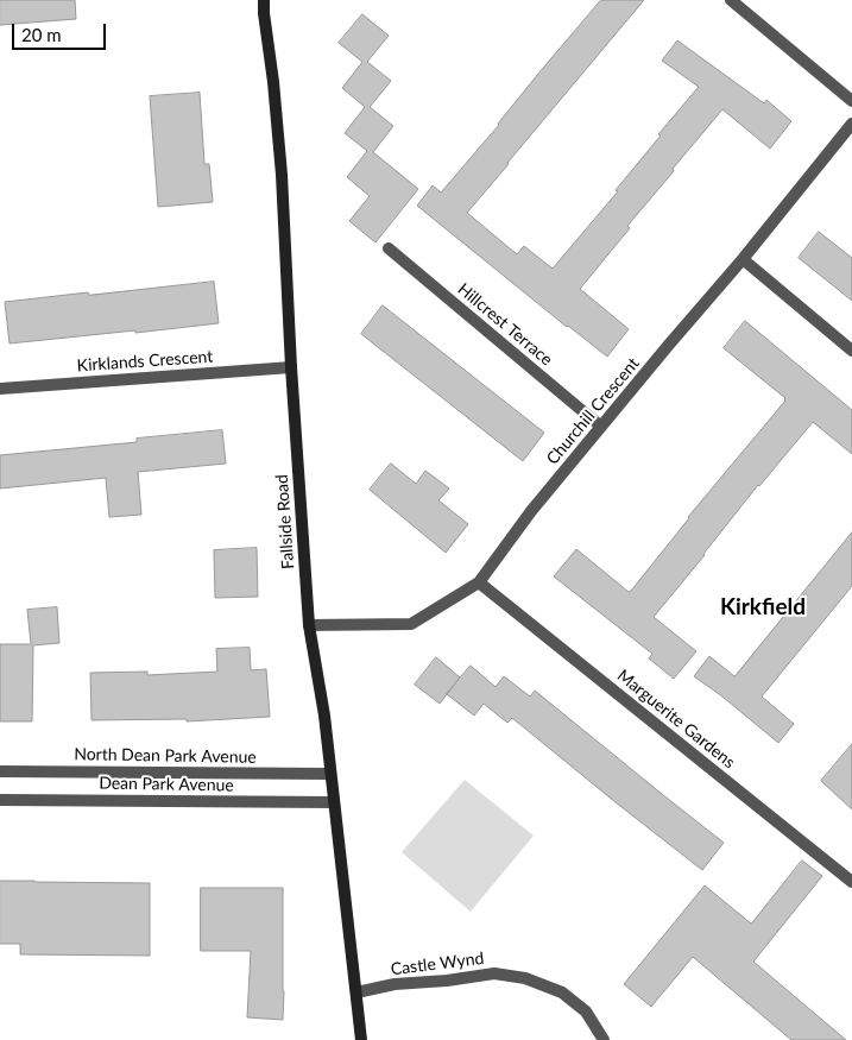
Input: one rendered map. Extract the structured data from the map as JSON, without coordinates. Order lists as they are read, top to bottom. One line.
{"streets":{"street":["Hillcrest Terrace","Kirklands Crescent","Churchill Crescent","Fallside Road","Marguerite Gardens","North Dean Park Avenue","Dean Park Avenue","Castle Wynd"]},"crossings":[["Hillcrest Terrace","Churchill Crescent"],["Kirklands Crescent","Fallside Road"],["Churchill Crescent","Fallside Road"],["Churchill Crescent","Marguerite Gardens"],["Fallside Road","North Dean Park Avenue"],["Fallside Road","Dean Park Avenue"],["Fallside Road","Castle Wynd"]],"districts":["Kirkfield"],"scale_bar":"20 m"}
